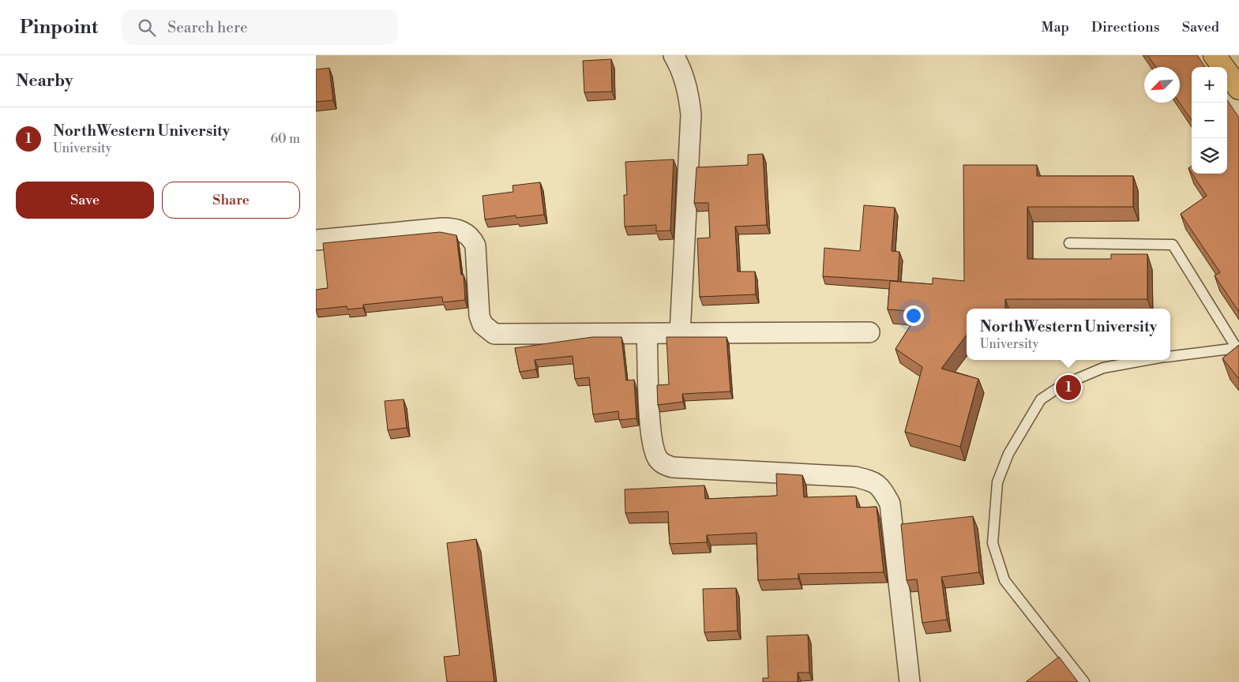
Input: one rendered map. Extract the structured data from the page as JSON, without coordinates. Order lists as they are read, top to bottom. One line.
{"north":"bottom left","page":{"header":"Pinpoint","search":"Search here","nav":["Map","Directions","Saved"],"heading":"Nearby","map_buttons":["+","−"],"list":[{"mark":"1","name":"NorthWestern University","note":"University","value":"60 m"}],"buttons":["Save","Share"],"popup":["NorthWestern University","University"],"pins":"1"}}
